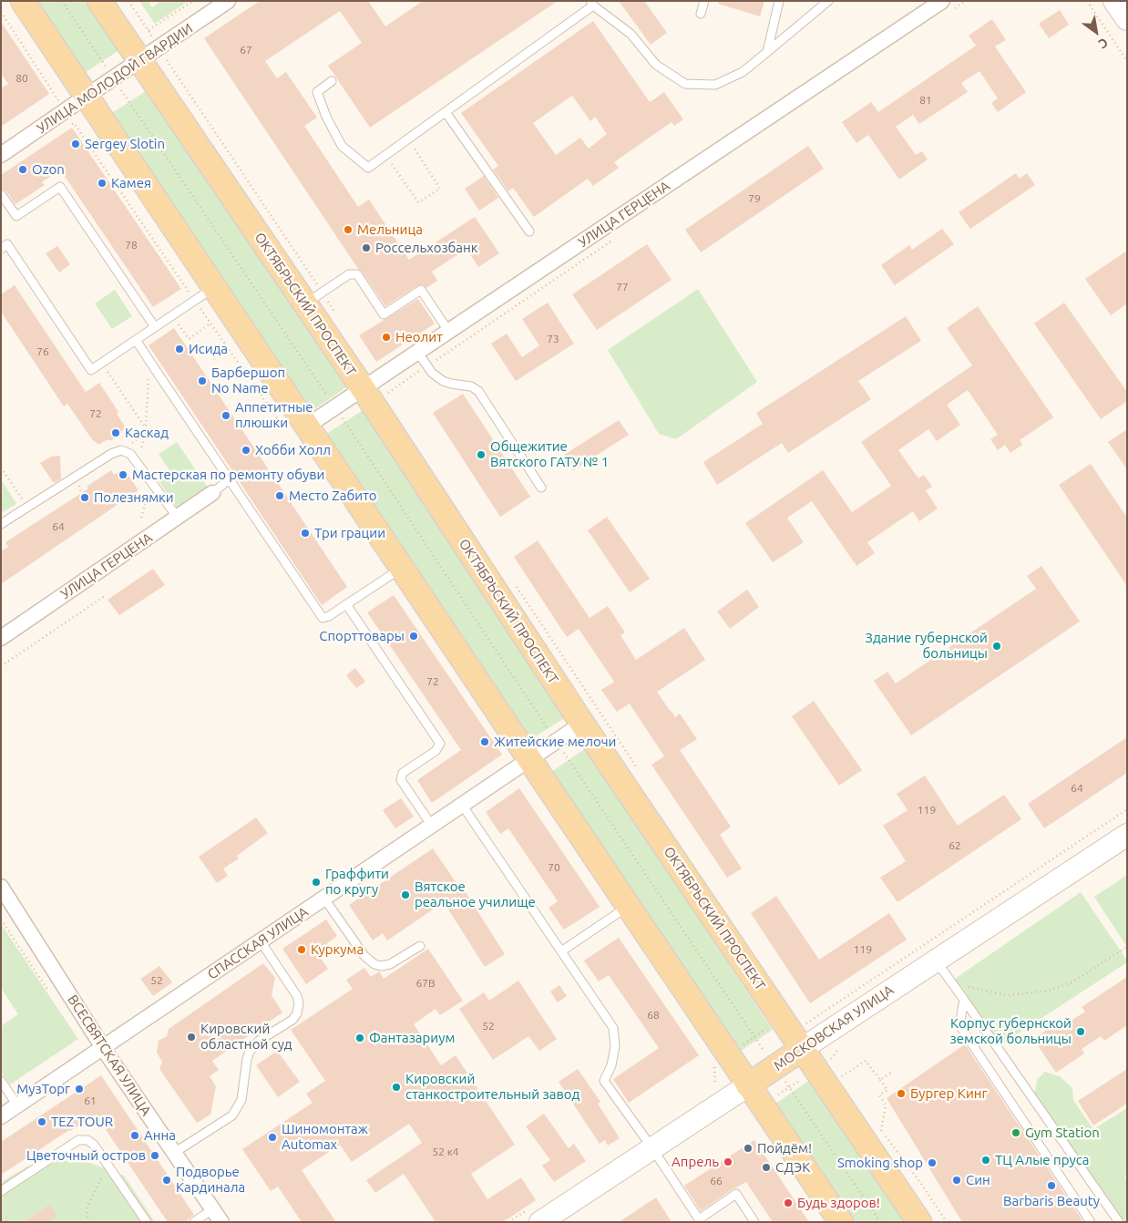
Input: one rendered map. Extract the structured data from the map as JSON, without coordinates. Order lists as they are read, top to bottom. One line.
{"streets":{"main road":["ОКТЯБРЬСКИЙ ПРОСПЕКТ","МОСКОВСКАЯ УЛИЦА"],"street":["УЛИЦА МОЛОДОЙ ГВАРДИИ","УЛИЦА ГЕРЦЕНА","СПАССКАЯ УЛИЦА","ВСЕСВЯТСКАЯ УЛИЦА"]},"crossings":[["УЛИЦА МОЛОДОЙ ГВАРДИИ","ОКТЯБРЬСКИЙ ПРОСПЕКТ"],["УЛИЦА ГЕРЦЕНА","ОКТЯБРЬСКИЙ ПРОСПЕКТ"],["ОКТЯБРЬСКИЙ ПРОСПЕКТ","СПАССКАЯ УЛИЦА"],["ОКТЯБРЬСКИЙ ПРОСПЕКТ","МОСКОВСКАЯ УЛИЦА"],["СПАССКАЯ УЛИЦА","ВСЕСВЯТСКАЯ УЛИЦА"]],"places":["Sergey Slotin","Ozon","Камея","Мельница","Россельхозбанк","Неолит","Исида","Барбершоп No Name","Аппетитные плюшки","Каскад","Хобби Холл","Общежитие Вятского ГАТУ № 1","Мастерская по ремонту обуви","Место Zабито","Полезнямки","Три грации","Спорттовары","Здание губернской больницы","Житейские мелочи","Граффити по кругу","Вятское реальное училище","Куркума","Корпус губернской земской больницы","Кировский областной суд","Фантазариум","Кировский станкостроительный завод","МузТорг","Бургер Кинг","TEZ TOUR","Gym Station","Анна","Шиномонтаж Automax","Пойдём!","Цветочный остров","ТЦ Алые пруса","Апрель","Smoking shop","СДЭК","Подворье Кардинала","Син","Barbaris Beauty","Будь здоров!"],"house_numbers":["67","80","81","79","78","77","73","76","72","64","72","64","119","62","70","119","52","67В","68","52","61","52 к4","66"],"north":"bottom right"}
